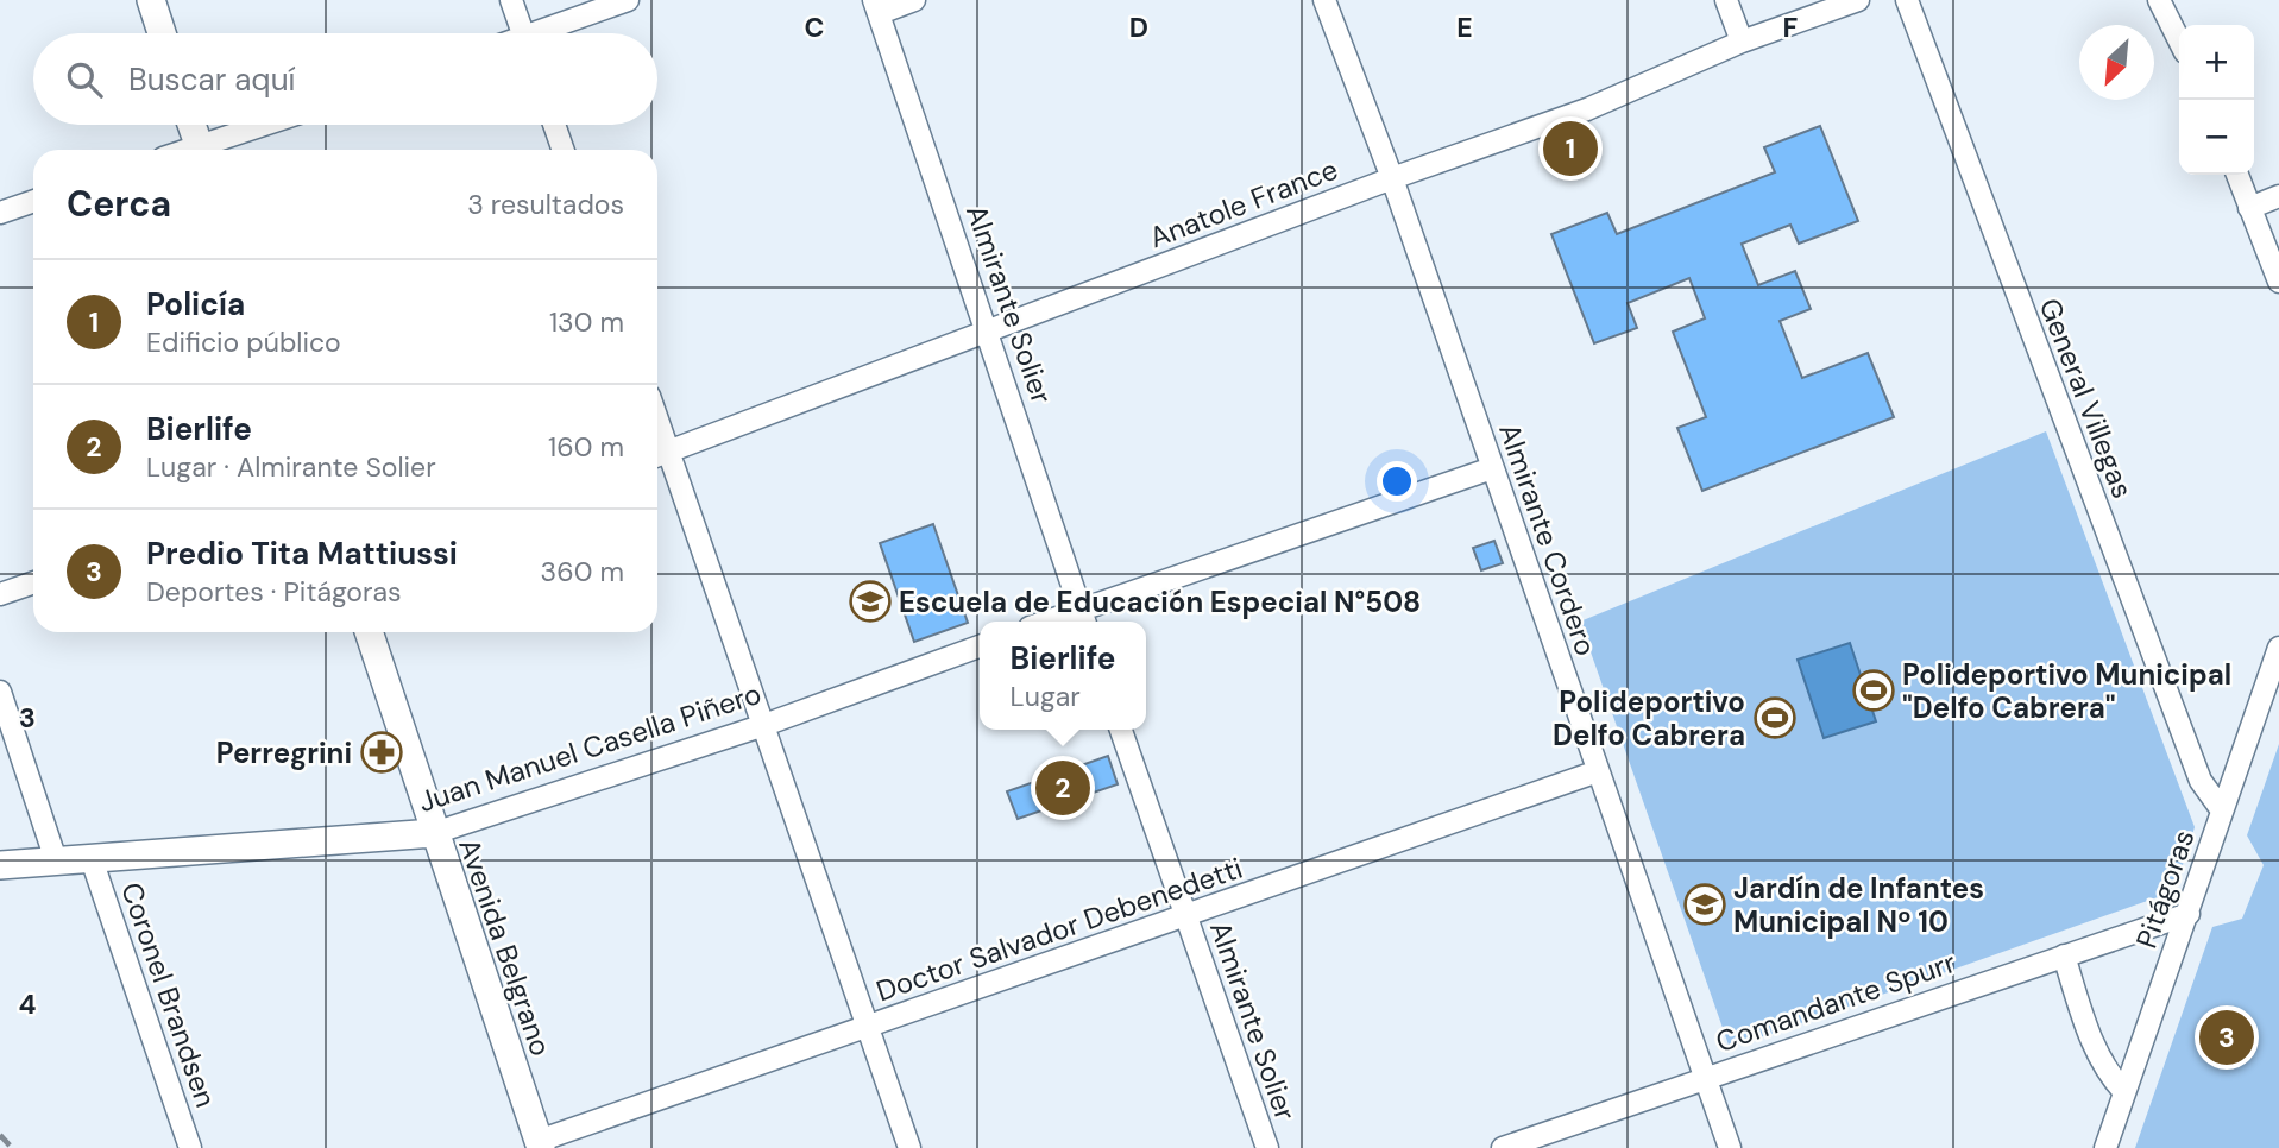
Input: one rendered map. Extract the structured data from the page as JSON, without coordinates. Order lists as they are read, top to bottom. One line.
{"streets":{"street":["Anatole France","Almirante Solier","General Villegas","Almirante Cordero","Juan Manuel Casella Piñero","Pitágoras","Doctor Salvador Debenedetti","Avenida Belgrano","Coronel Brandsen","Comandante Spurr"]},"crossings":[["Anatole France","Almirante Solier"],["Anatole France","Almirante Cordero"],["Almirante Solier","Doctor Salvador Debenedetti"],["General Villegas","Pitágoras"],["Almirante Cordero","Doctor Salvador Debenedetti"],["Almirante Cordero","Comandante Spurr"],["Juan Manuel Casella Piñero","Avenida Belgrano"],["Juan Manuel Casella Piñero","Coronel Brandsen"],["Pitágoras","Comandante Spurr"],["Doctor Salvador Debenedetti","Avenida Belgrano"]],"places":{"school or university":["Escuela de Educación Especial N°508","Jardín de Infantes Municipal Nº 10"],"sports":["Polideportivo Municipal \"Delfo Cabrera\"","Polideportivo Delfo Cabrera"],"pharmacy":["Perregrini"]},"north":"bottom left","page":{"map_buttons":["+","−"],"search":"Buscar aquí","pins":["1","2","3"],"heading":["Cerca","3 resultados"],"list":[{"mark":"1","name":"Policía","note":"Edificio público","value":"130 m"},{"mark":"2","name":"Bierlife","note":"Lugar · Almirante Solier","value":"160 m"},{"mark":"3","name":"Predio Tita Mattiussi","note":"Deportes · Pitágoras","value":"360 m"}],"popup":["Bierlife","Lugar"]},"grid":{"columns":["C","D","E","F"],"rows":["3","4"]}}
